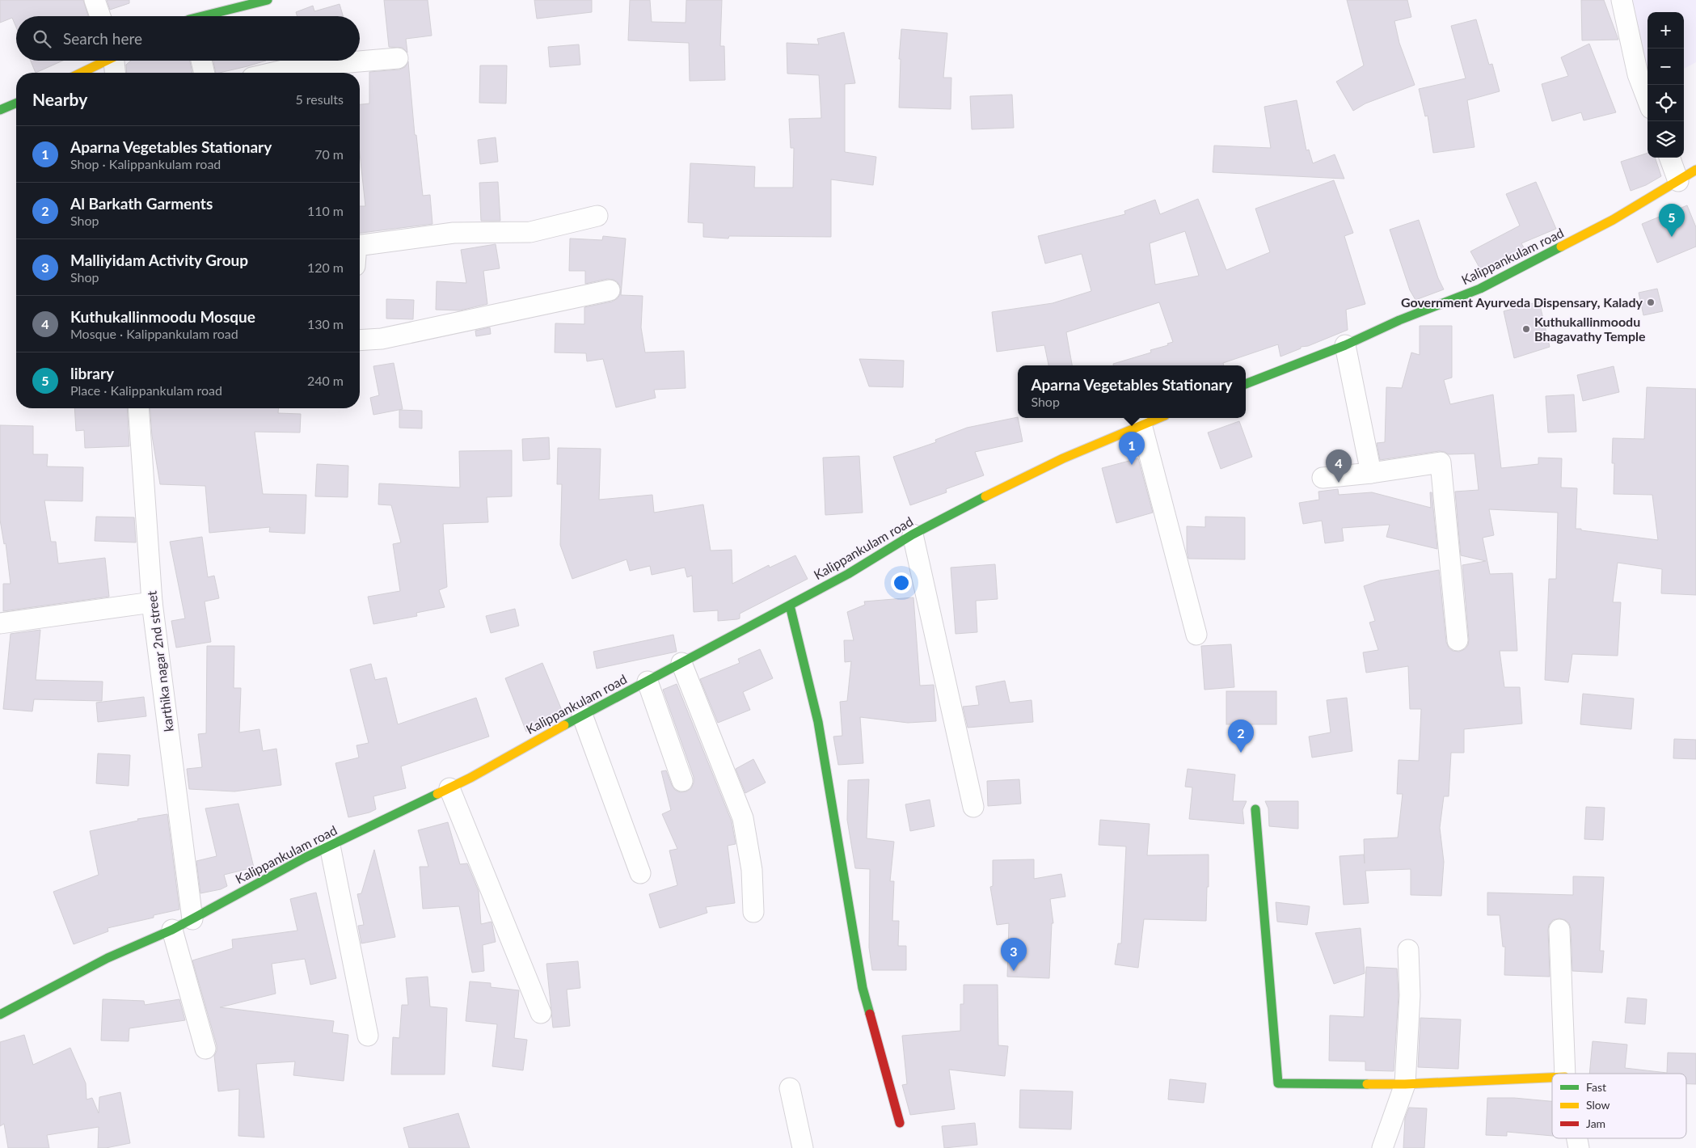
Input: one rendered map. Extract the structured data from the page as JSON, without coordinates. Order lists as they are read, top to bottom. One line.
{"streets":{"street":["Kalippankulam road","karthika nagar 2nd street"]},"crossings":[["Kalippankulam road","karthika nagar 2nd street"]],"places":["Government Ayurveda Dispensary, Kalady","Kuthukallinmoodu Bhagavathy Temple"],"legend":["Fast","Slow","Jam"],"page":{"map_buttons":["+","−"],"search":"Search here","heading":["Nearby","5 results"],"list":[{"mark":"1","name":"Aparna Vegetables Stationary","note":"Shop · Kalippankulam road","value":"70 m"},{"mark":"2","name":"Al Barkath Garments","note":"Shop","value":"110 m"},{"mark":"3","name":"Malliyidam Activity Group","note":"Shop","value":"120 m"},{"mark":"4","name":"Kuthukallinmoodu Mosque","note":"Mosque · Kalippankulam road","value":"130 m"},{"mark":"5","name":"library","note":"Place · Kalippankulam road","value":"240 m"}],"pins":["5","1","4","2","3"],"popup":["Aparna Vegetables Stationary","Shop"]}}
